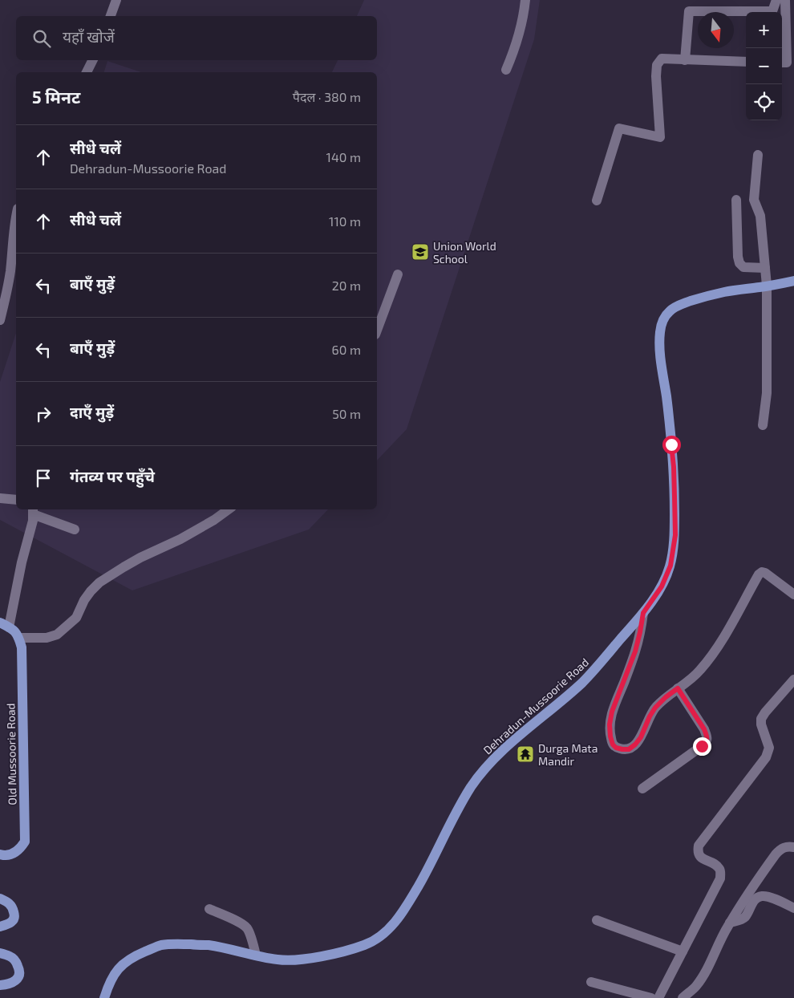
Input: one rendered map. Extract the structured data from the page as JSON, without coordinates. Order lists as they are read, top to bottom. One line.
{"streets":{"main road":["Dehradun-Mussoorie Road","Old Mussoorie Road"]},"places":{"school or university":["Union World School"],"temple":["Durga Mata Mandir"]},"north":"bottom","page":{"map_buttons":["+","−"],"search":"यहाँ खोजें","heading":["5 मिनट","पैदल · 380 m"],"list":[["सीधे चलें","Dehradun-Mussoorie Road","140 m"],["सीधे चलें","110 m"],["बाएँ मुड़ें","20 m"],["बाएँ मुड़ें","60 m"],["दाएँ मुड़ें","50 m"],"गंतव्य पर पहुँचे"]}}
